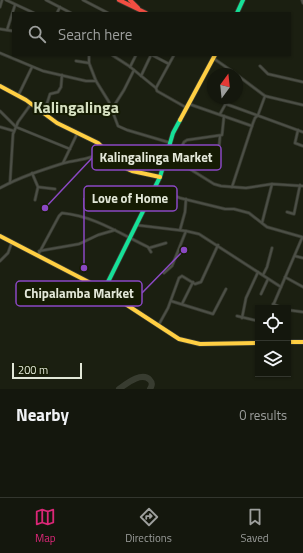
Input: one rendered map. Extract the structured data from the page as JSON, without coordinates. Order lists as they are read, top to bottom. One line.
{"districts":["Kalingalinga"],"places":["Kalingalinga Market","Chipalamba Market","Love of Home"],"scale_bar":"200 m","north":"top","page":{"search":"Search here","scale":"200 m","heading":["Nearby","0 results"],"nav":["Map","Directions","Saved"]}}
